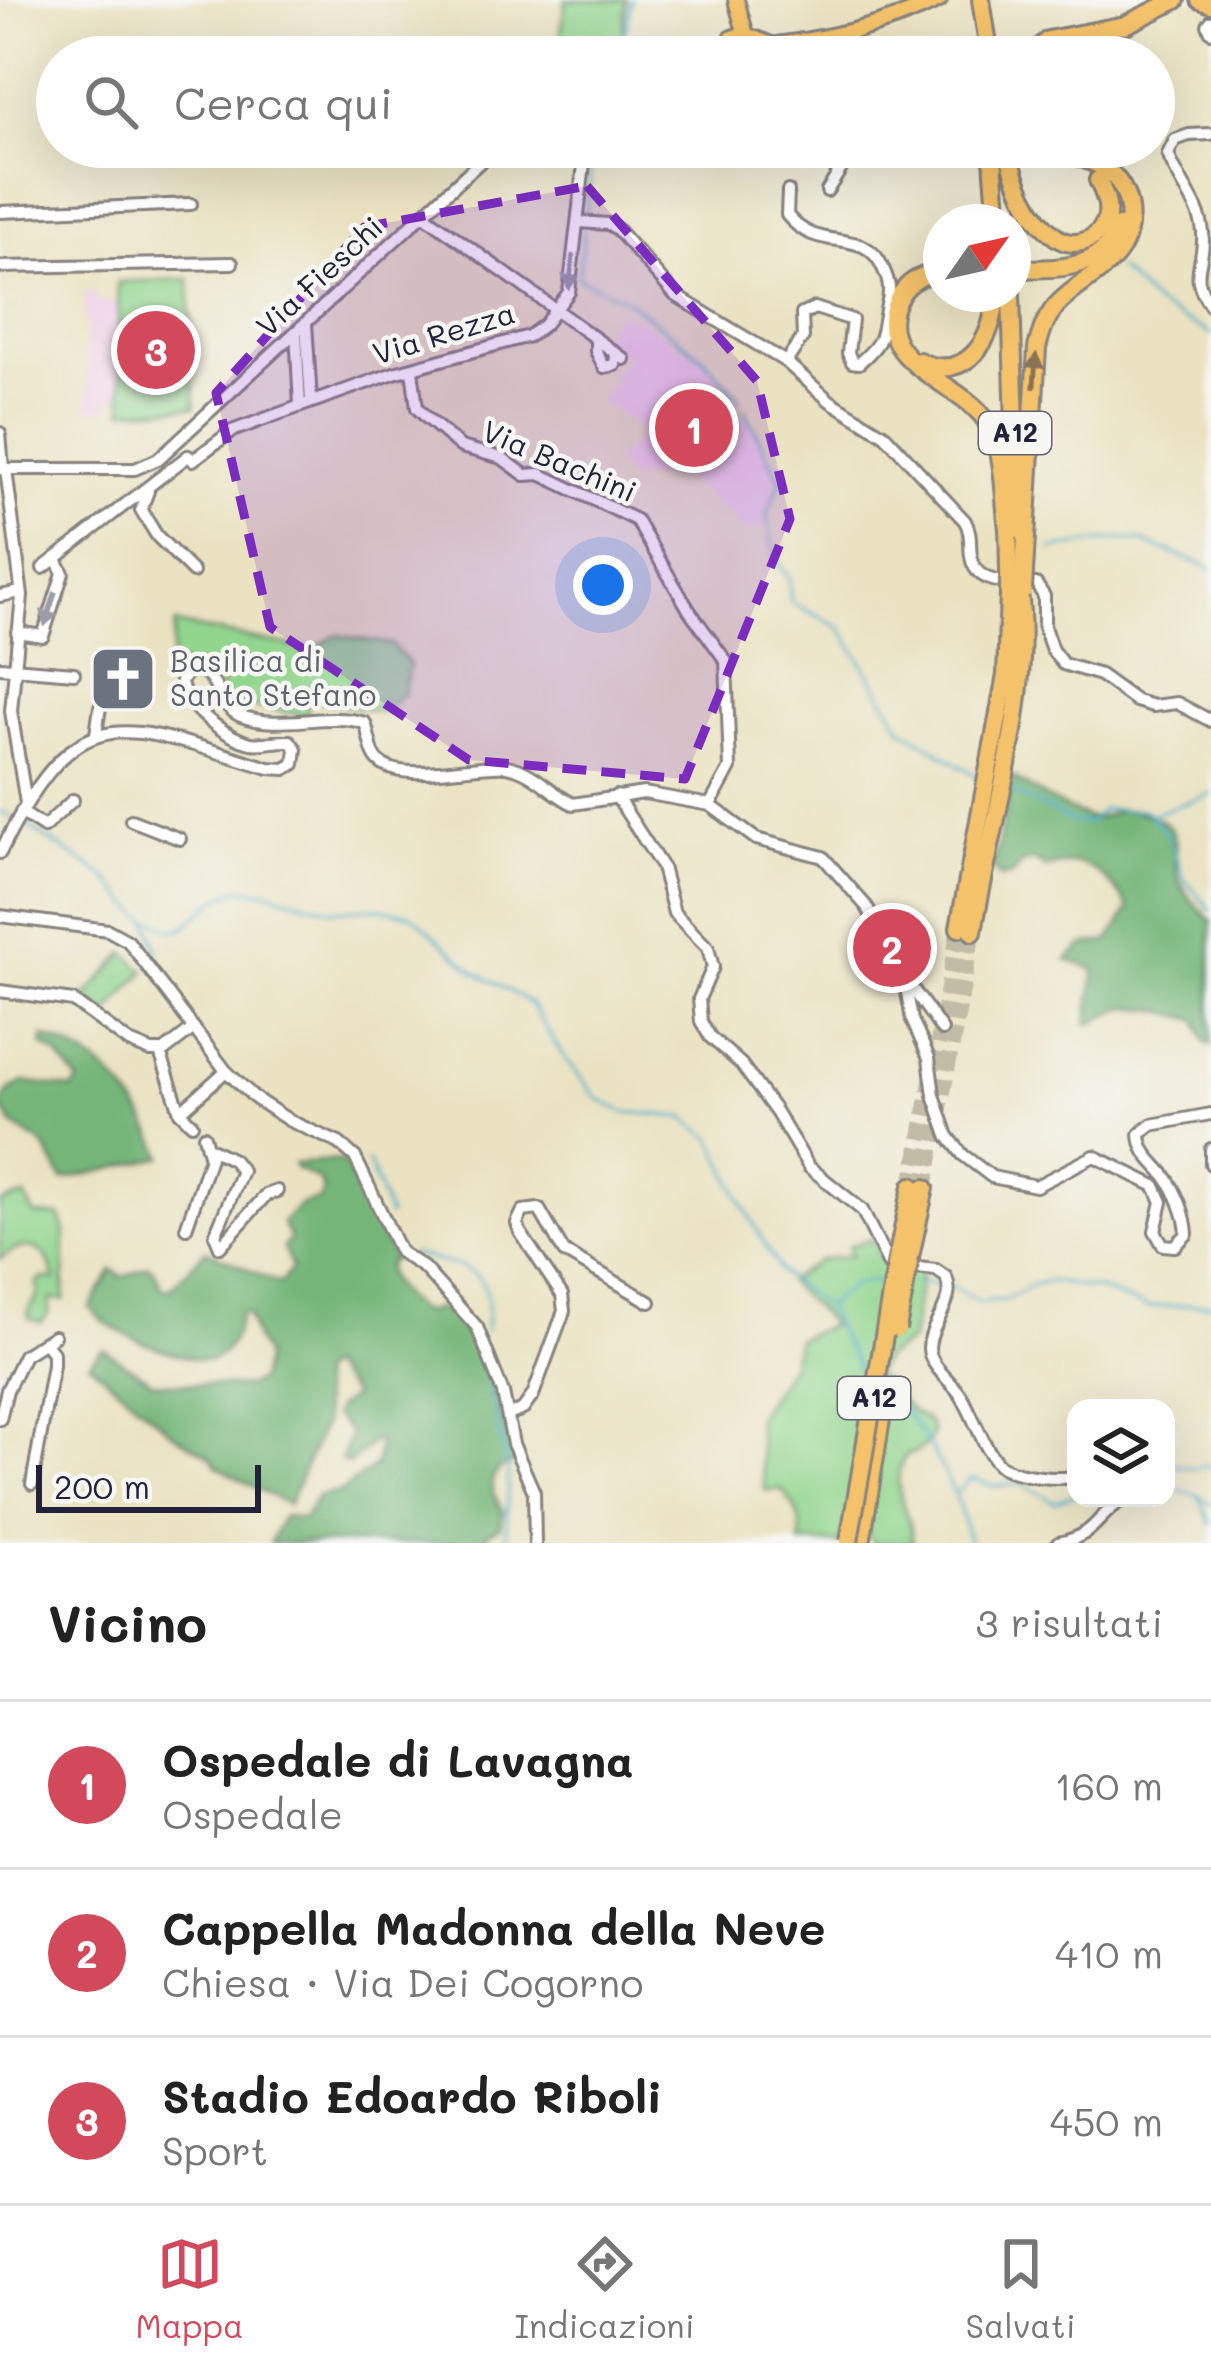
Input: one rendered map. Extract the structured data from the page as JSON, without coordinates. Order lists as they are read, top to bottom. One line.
{"streets":{"highway":["A12"],"street":["Via Fieschi","Via Rezza","Via Bachini"]},"crossings":[["Via Rezza","Via Bachini"]],"places":{"church":["Basilica di Santo Stefano"]},"scale_bar":"200 m","north":"top right","page":{"search":"Cerca qui","pins":["3","1","2"],"scale":"200 m","heading":["Vicino","3 risultati"],"list":[{"mark":"1","name":"Ospedale di Lavagna","note":"Ospedale","value":"160 m"},{"mark":"2","name":"Cappella Madonna della Neve","note":"Chiesa · Via Dei Cogorno","value":"410 m"},{"mark":"3","name":"Stadio Edoardo Riboli","note":"Sport","value":"450 m"}],"nav":["Mappa","Indicazioni","Salvati"]}}
